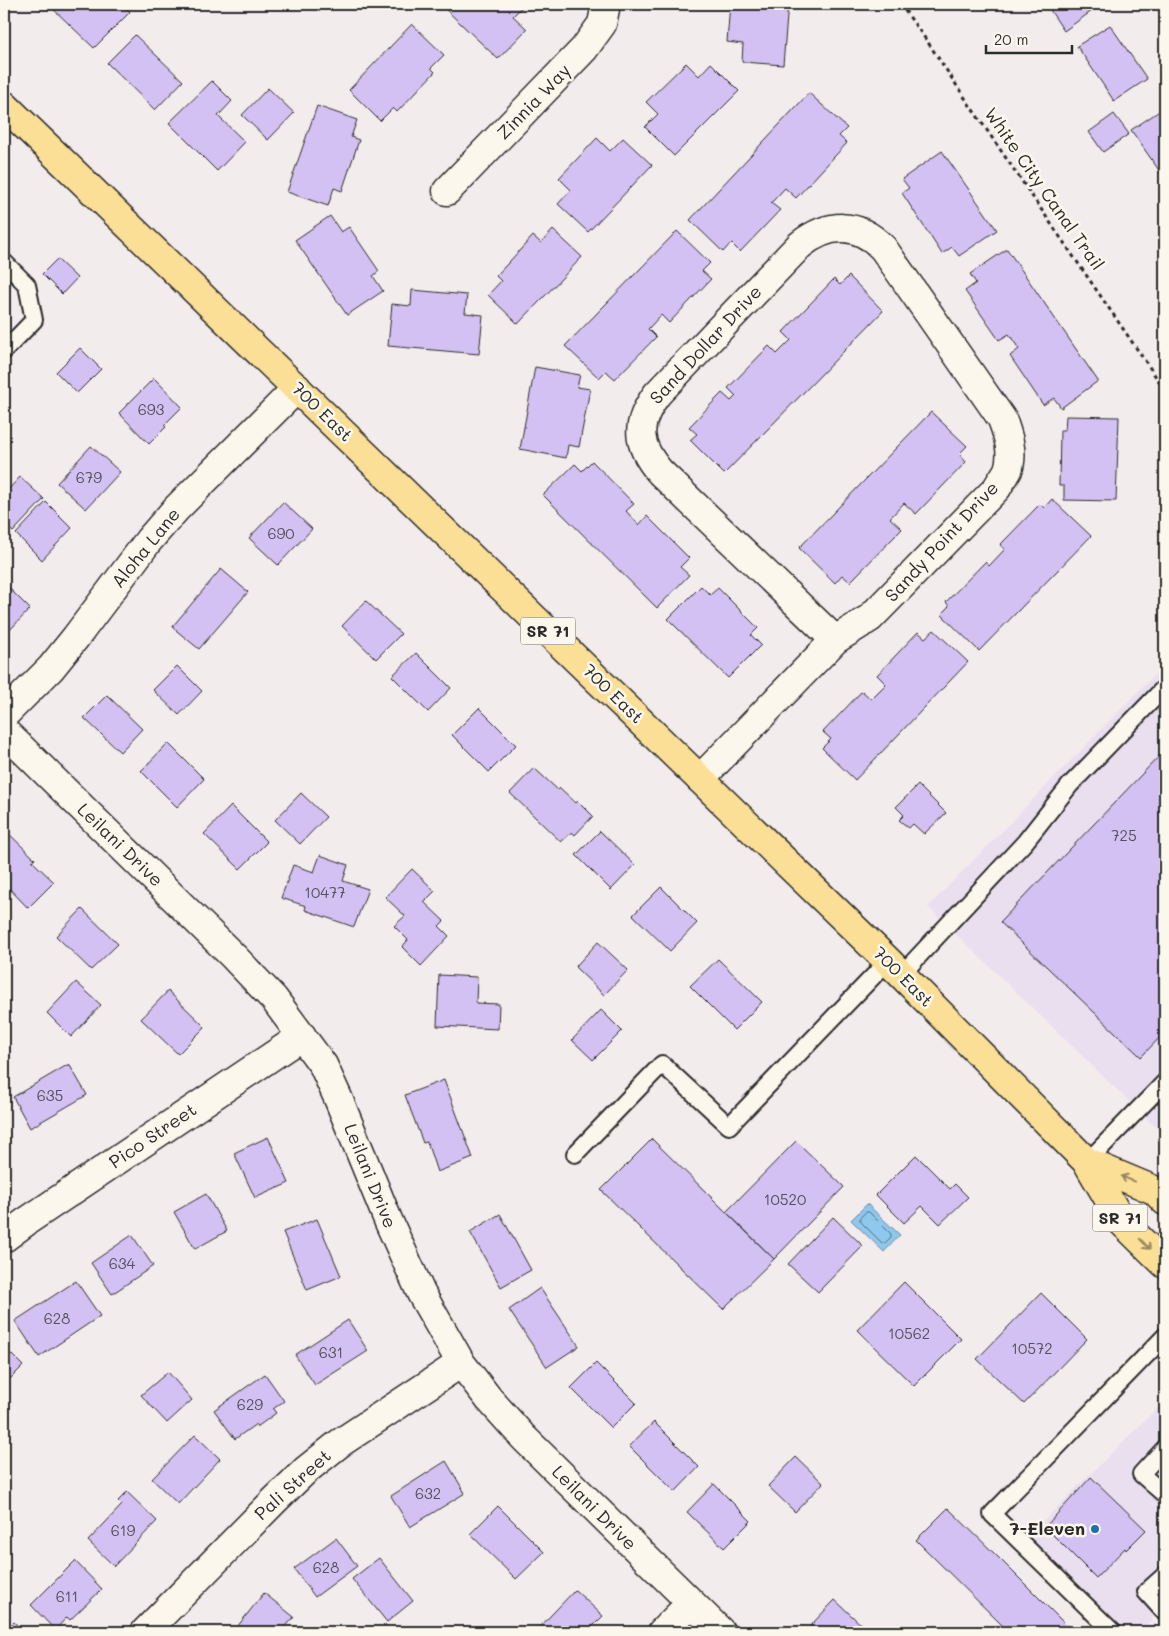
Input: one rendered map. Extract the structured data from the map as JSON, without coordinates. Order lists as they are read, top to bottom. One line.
{"streets":{"main road":["700 East","SR 71"],"street":["Zinnia Way","Sand Dollar Drive","Sandy Point Drive","Aloha Lane","Leilani Drive","Pico Street","Pali Street"],"path":["White City Canal Trail"]},"crossings":[["Sand Dollar Drive","Sandy Point Drive"],["700 East","Sandy Point Drive"],["700 East","Aloha Lane"],["Leilani Drive","Pico Street"],["Leilani Drive","Pali Street"]],"places":["7-Eleven"],"house_numbers":["693","679","690","725","10477","635","10520","634","628","10562","10572","631","629","632","619","628","611"],"scale_bar":"20 m"}
